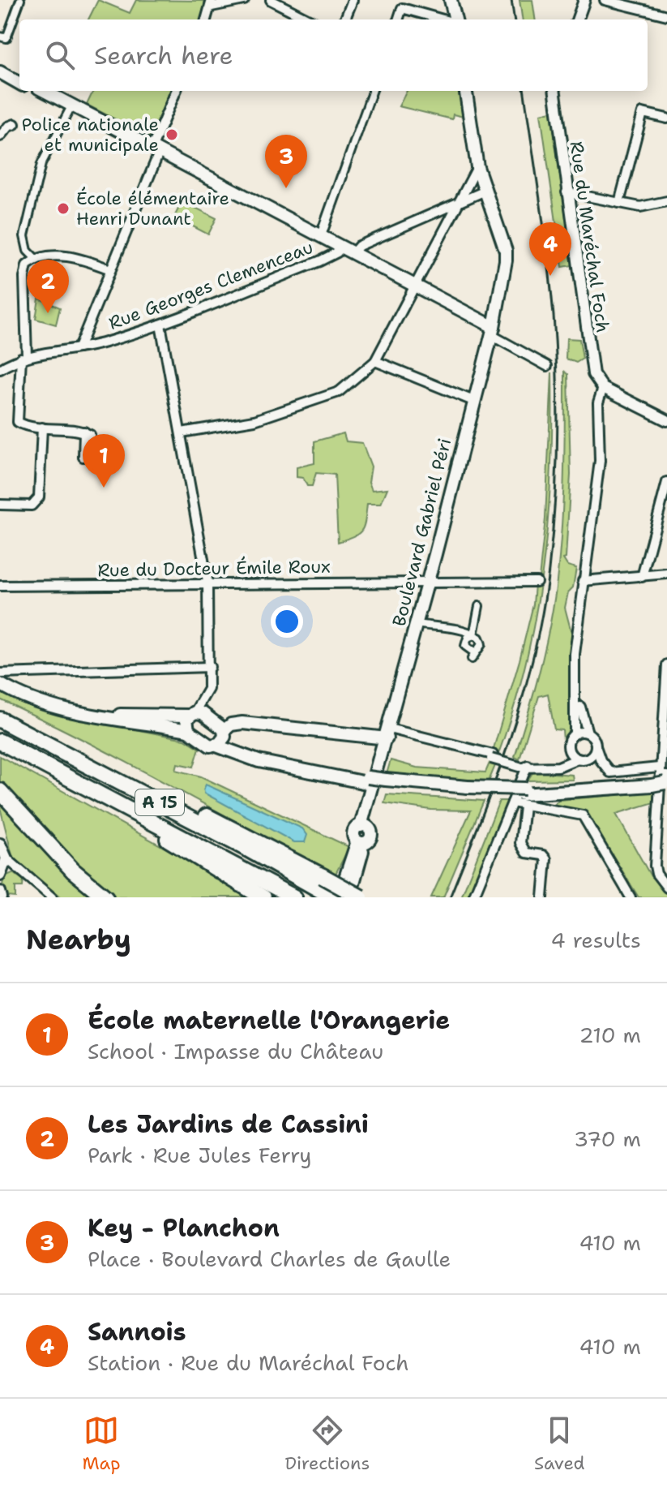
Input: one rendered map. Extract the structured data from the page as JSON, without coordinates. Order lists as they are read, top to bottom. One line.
{"streets":{"highway":["A 15"],"main road":["Boulevard Gabriel Péri"],"street":["Rue du Maréchal Foch","Rue Georges Clemenceau","Rue du Docteur Émile Roux"]},"crossings":[["Boulevard Gabriel Péri","Rue du Docteur Émile Roux"]],"places":["Police nationale et municipale","École élémentaire Henri Dunant"],"page":{"search":"Search here","pins":["3","4","2","1"],"heading":["Nearby","4 results"],"list":[{"mark":"1","name":"École maternelle l'Orangerie","note":"School · Impasse du Château","value":"210 m"},{"mark":"2","name":"Les Jardins de Cassini","note":"Park · Rue Jules Ferry","value":"370 m"},{"mark":"3","name":"Key - Planchon","note":"Place · Boulevard Charles de Gaulle","value":"410 m"},{"mark":"4","name":"Sannois","note":"Station · Rue du Maréchal Foch","value":"410 m"}],"nav":["Map","Directions","Saved"]}}
